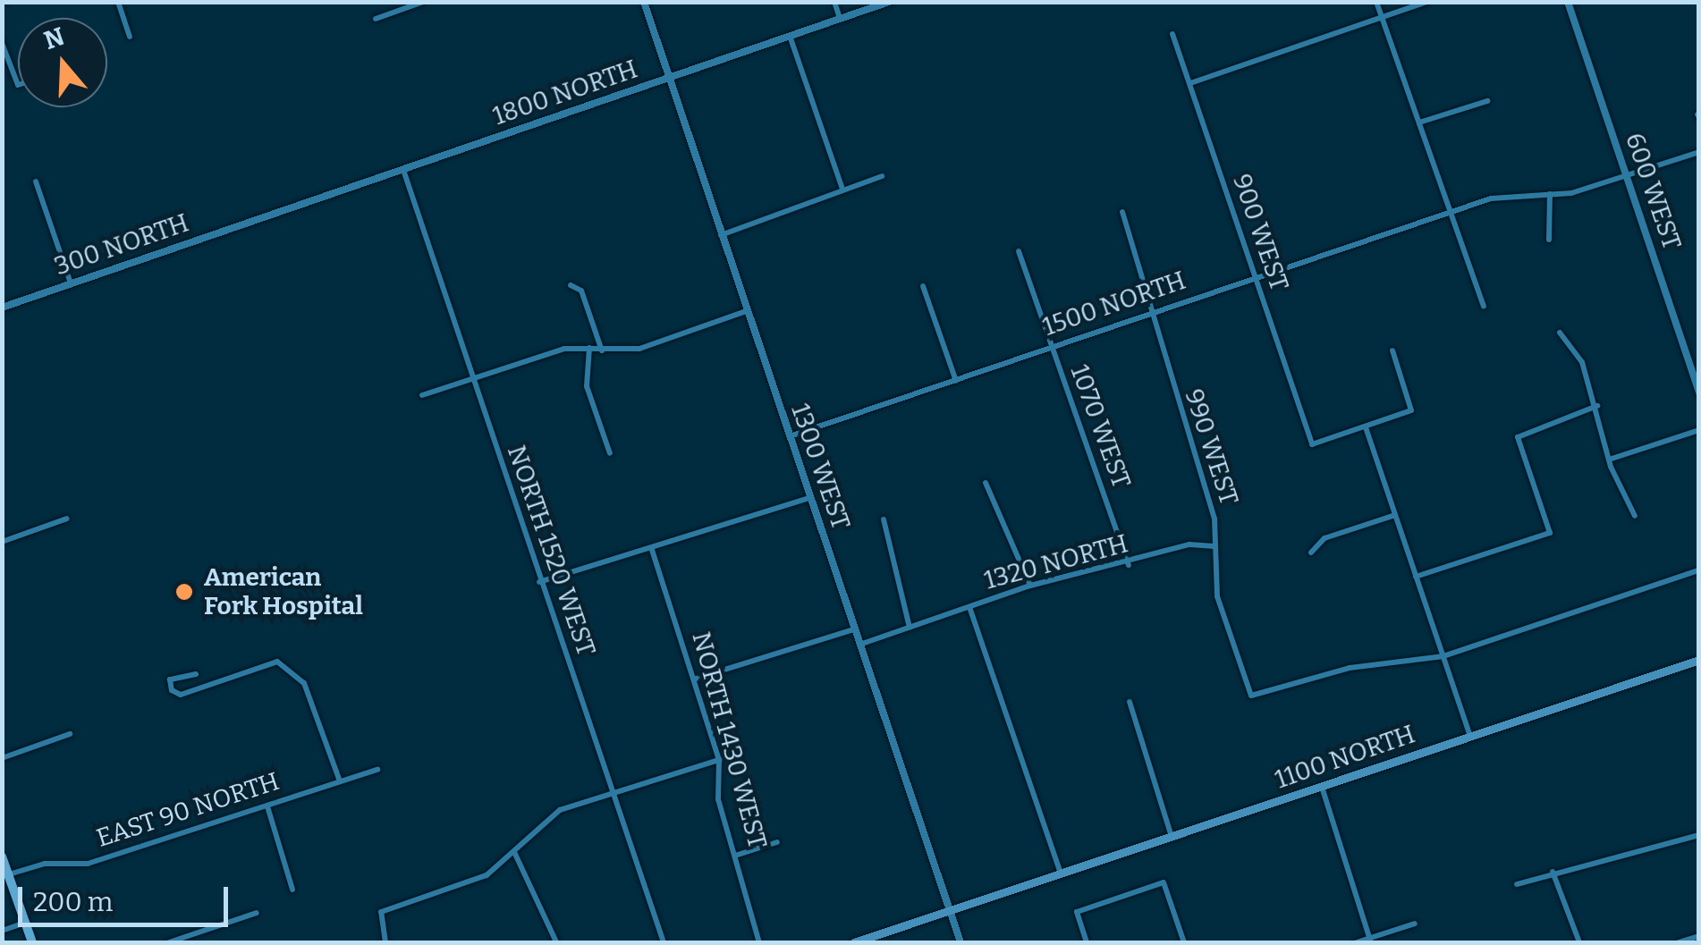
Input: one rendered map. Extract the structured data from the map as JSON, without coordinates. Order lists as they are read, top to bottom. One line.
{"streets":{"main road":["1100 NORTH"],"street":["1800 NORTH","600 WEST","900 WEST","300 NORTH","1500 NORTH","1070 WEST","990 WEST","1300 WEST","NORTH 1520 WEST","1320 NORTH","NORTH 1430 WEST","EAST 90 NORTH"]},"crossings":[["1800 NORTH","300 NORTH"],["1800 NORTH","1300 WEST"],["1800 NORTH","NORTH 1520 WEST"],["600 WEST","1500 NORTH"],["900 WEST","1500 NORTH"],["1500 NORTH","1070 WEST"],["1500 NORTH","990 WEST"],["1500 NORTH","1300 WEST"],["1070 WEST","1320 NORTH"],["990 WEST","1320 NORTH"],["1300 WEST","1320 NORTH"],["1300 WEST","1100 NORTH"]],"places":["American Fork Hospital"],"scale_bar":"200 m","north":"top"}
